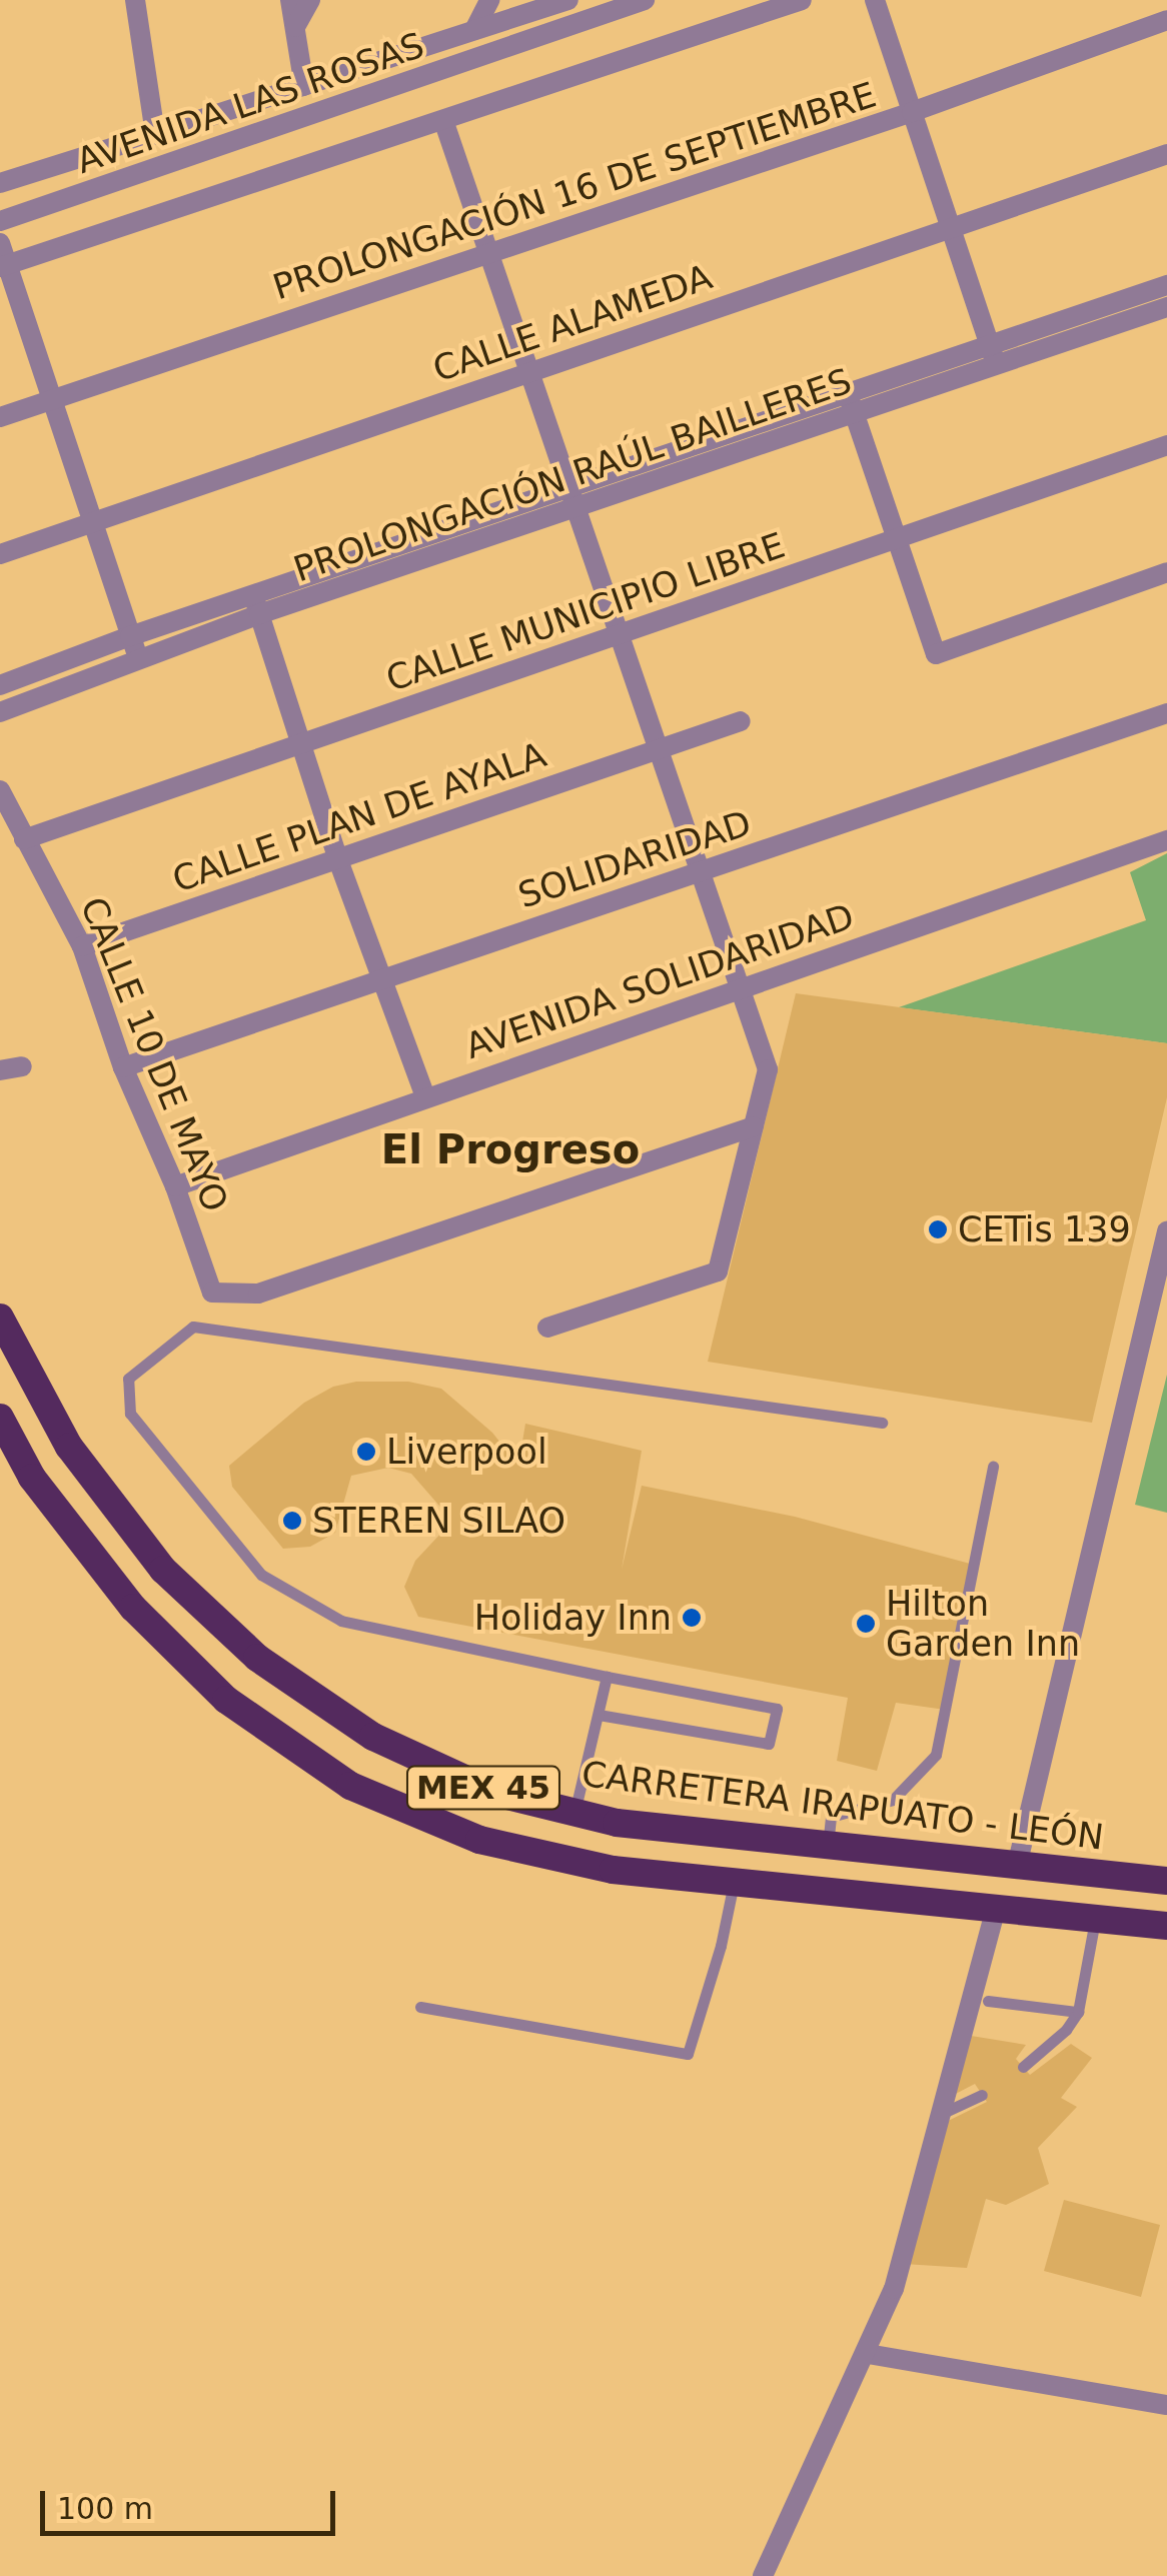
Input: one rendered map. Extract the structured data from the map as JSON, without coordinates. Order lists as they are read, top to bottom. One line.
{"streets":{"highway":["MEX 45","CARRETERA IRAPUATO - LEÓN"],"street":["AVENIDA LAS ROSAS","PROLONGACIÓN 16 DE SEPTIEMBRE","CALLE ALAMEDA","PROLONGACIÓN RAÚL BAILLERES","CALLE MUNICIPIO LIBRE","CALLE PLAN DE AYALA","SOLIDARIDAD","AVENIDA SOLIDARIDAD","CALLE 10 DE MAYO"]},"crossings":[["CALLE MUNICIPIO LIBRE","CALLE 10 DE MAYO"],["CALLE PLAN DE AYALA","CALLE 10 DE MAYO"],["SOLIDARIDAD","CALLE 10 DE MAYO"],["AVENIDA SOLIDARIDAD","CALLE 10 DE MAYO"]],"districts":["El Progreso"],"places":["CETis 139","Liverpool","STEREN SILAO","Holiday Inn","Hilton Garden Inn"],"scale_bar":"100 m"}
